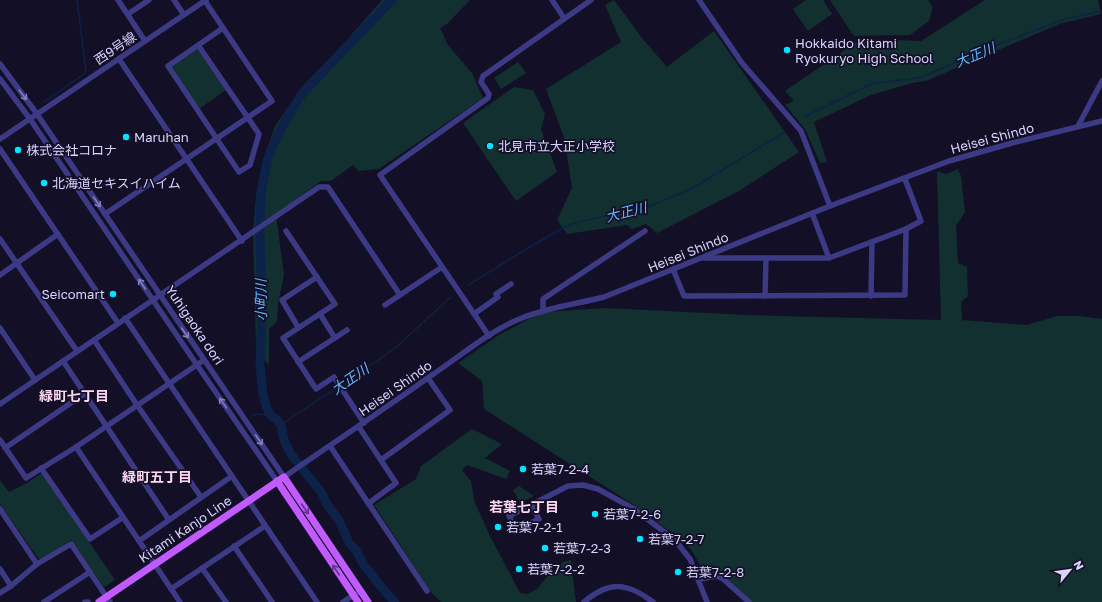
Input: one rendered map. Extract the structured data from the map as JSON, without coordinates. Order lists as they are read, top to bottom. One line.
{"streets":{"main road":["Yuhigaoka dori","Kitami Kanjo Line"],"street":["西9号線","Heisei Shindo"]},"crossings":[["西9号線","Yuhigaoka dori"],["Heisei Shindo","Yuhigaoka dori"],["Heisei Shindo","Kitami Kanjo Line"],["Yuhigaoka dori","Kitami Kanjo Line"]],"districts":["緑町七丁目","緑町五丁目","若葉七丁目"],"water":["大正川","小町川"],"places":["Hokkaido Kitami Ryokuryo High School","Maruhan","北見市立大正小学校","株式会社コロナ","北海道セキスイハイム","Seicomart","若葉7-2-4","若葉7-2-6","若葉7-2-1","若葉7-2-7","若葉7-2-3","若葉7-2-2","若葉7-2-8"],"north":"top right"}
